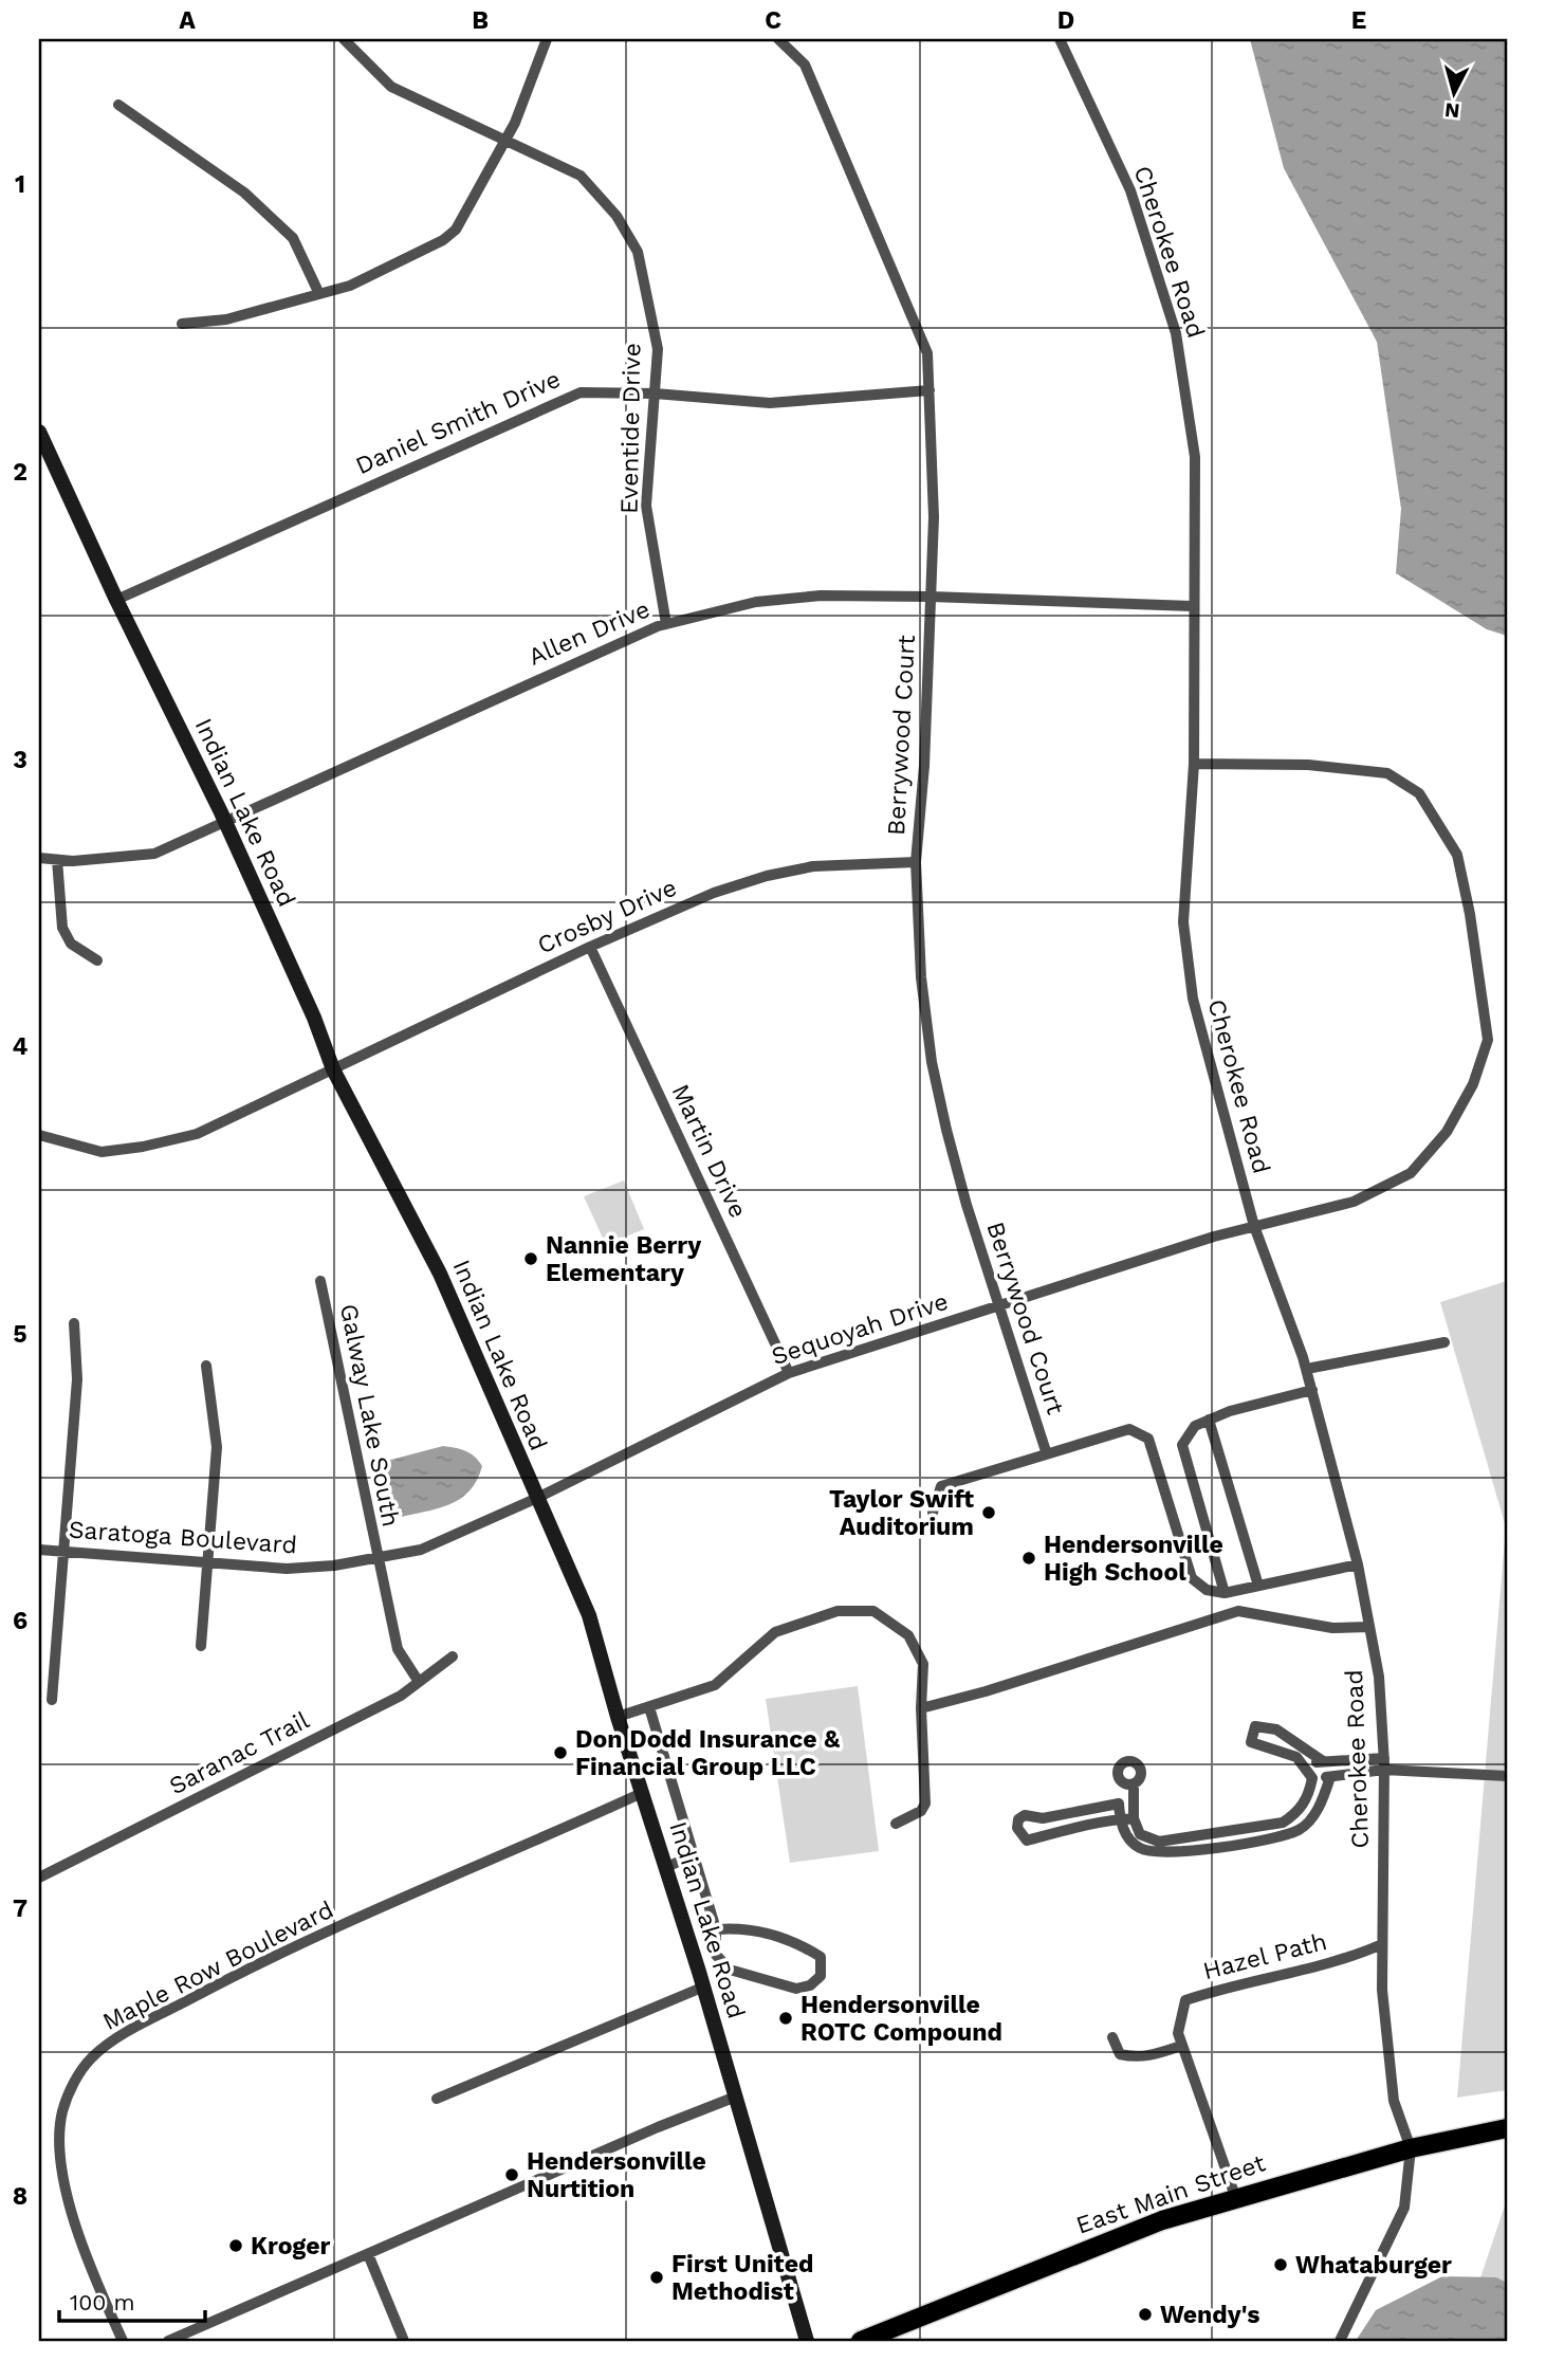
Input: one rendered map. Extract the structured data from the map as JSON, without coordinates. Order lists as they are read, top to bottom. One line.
{"streets":{"main road":["East Main Street"],"street":["Cherokee Road","Daniel Smith Drive","Eventide Drive","Allen Drive","Berrywood Court","Indian Lake Road","Crosby Drive","Martin Drive","Sequoyah Drive","Galway Lake South","Saratoga Boulevard","Saranac Trail","Hazel Path","Maple Row Boulevard"]},"crossings":[["Cherokee Road","Allen Drive"],["Cherokee Road","Sequoyah Drive"],["Cherokee Road","Hazel Path"],["Cherokee Road","East Main Street"],["Daniel Smith Drive","Eventide Drive"],["Daniel Smith Drive","Berrywood Court"],["Daniel Smith Drive","Indian Lake Road"],["Eventide Drive","Allen Drive"],["Allen Drive","Berrywood Court"],["Allen Drive","Indian Lake Road"],["Berrywood Court","Crosby Drive"],["Berrywood Court","Sequoyah Drive"],["Indian Lake Road","Crosby Drive"],["Indian Lake Road","Sequoyah Drive"],["Indian Lake Road","Saratoga Boulevard"],["Indian Lake Road","Maple Row Boulevard"],["Crosby Drive","Martin Drive"],["Martin Drive","Sequoyah Drive"],["Sequoyah Drive","Saratoga Boulevard"],["Galway Lake South","Saratoga Boulevard"],["Galway Lake South","Saranac Trail"],["Hazel Path","East Main Street"]],"places":["Nannie Berry Elementary","Taylor Swift Auditorium","Hendersonville High School","Don Dodd Insurance & Financial Group LLC","Hendersonville ROTC Compound","Hendersonville Nurtition","Kroger","Whataburger","First United Methodist","Wendy's"],"scale_bar":"100 m","north":"bottom","grid":{"columns":["A","B","C","D","E"],"rows":["1","2","3","4","5","6","7","8"]}}
